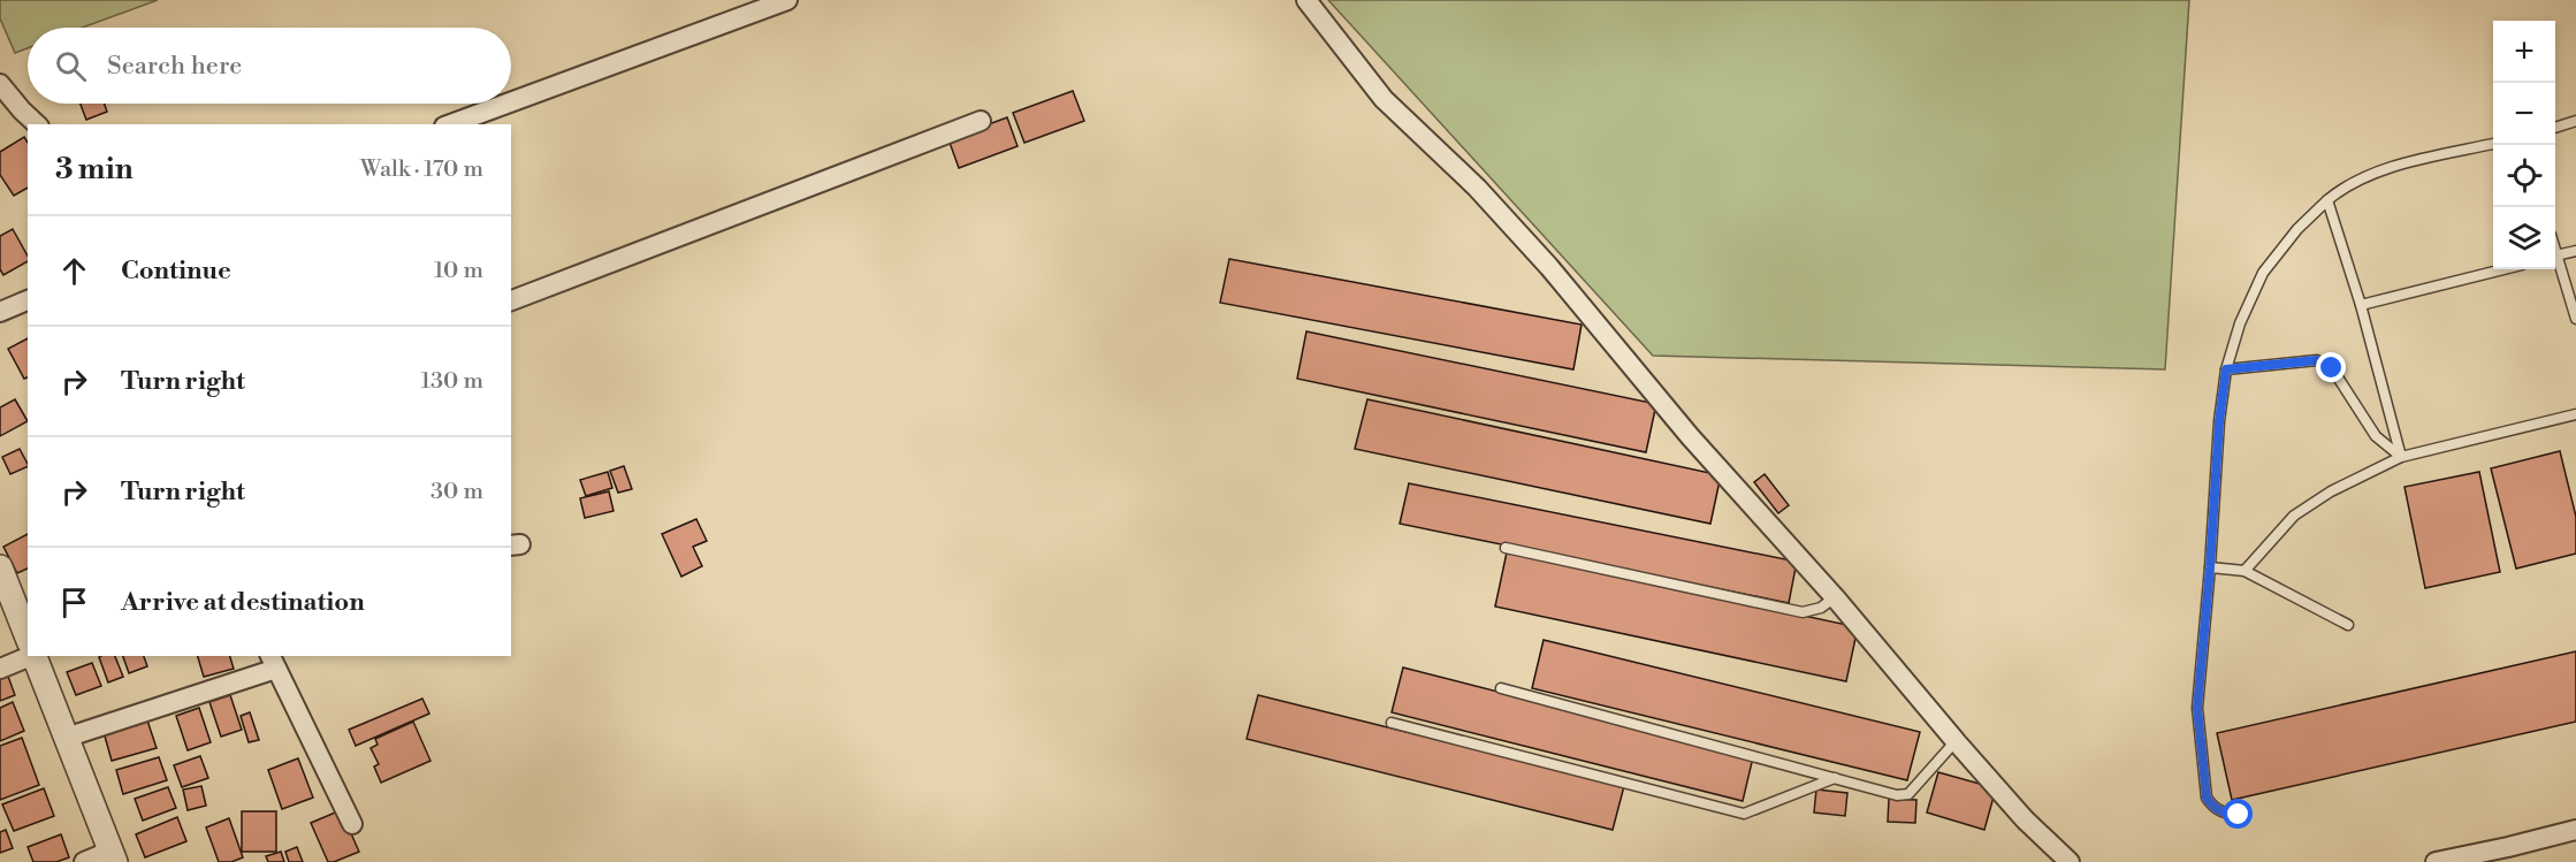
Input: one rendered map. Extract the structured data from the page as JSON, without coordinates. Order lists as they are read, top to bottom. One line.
{"page":{"map_buttons":["+","−"],"search":"Search here","heading":["3 min","Walk · 170 m"],"list":[["Continue","10 m"],["Turn right","130 m"],["Turn right","30 m"],"Arrive at destination"]}}
